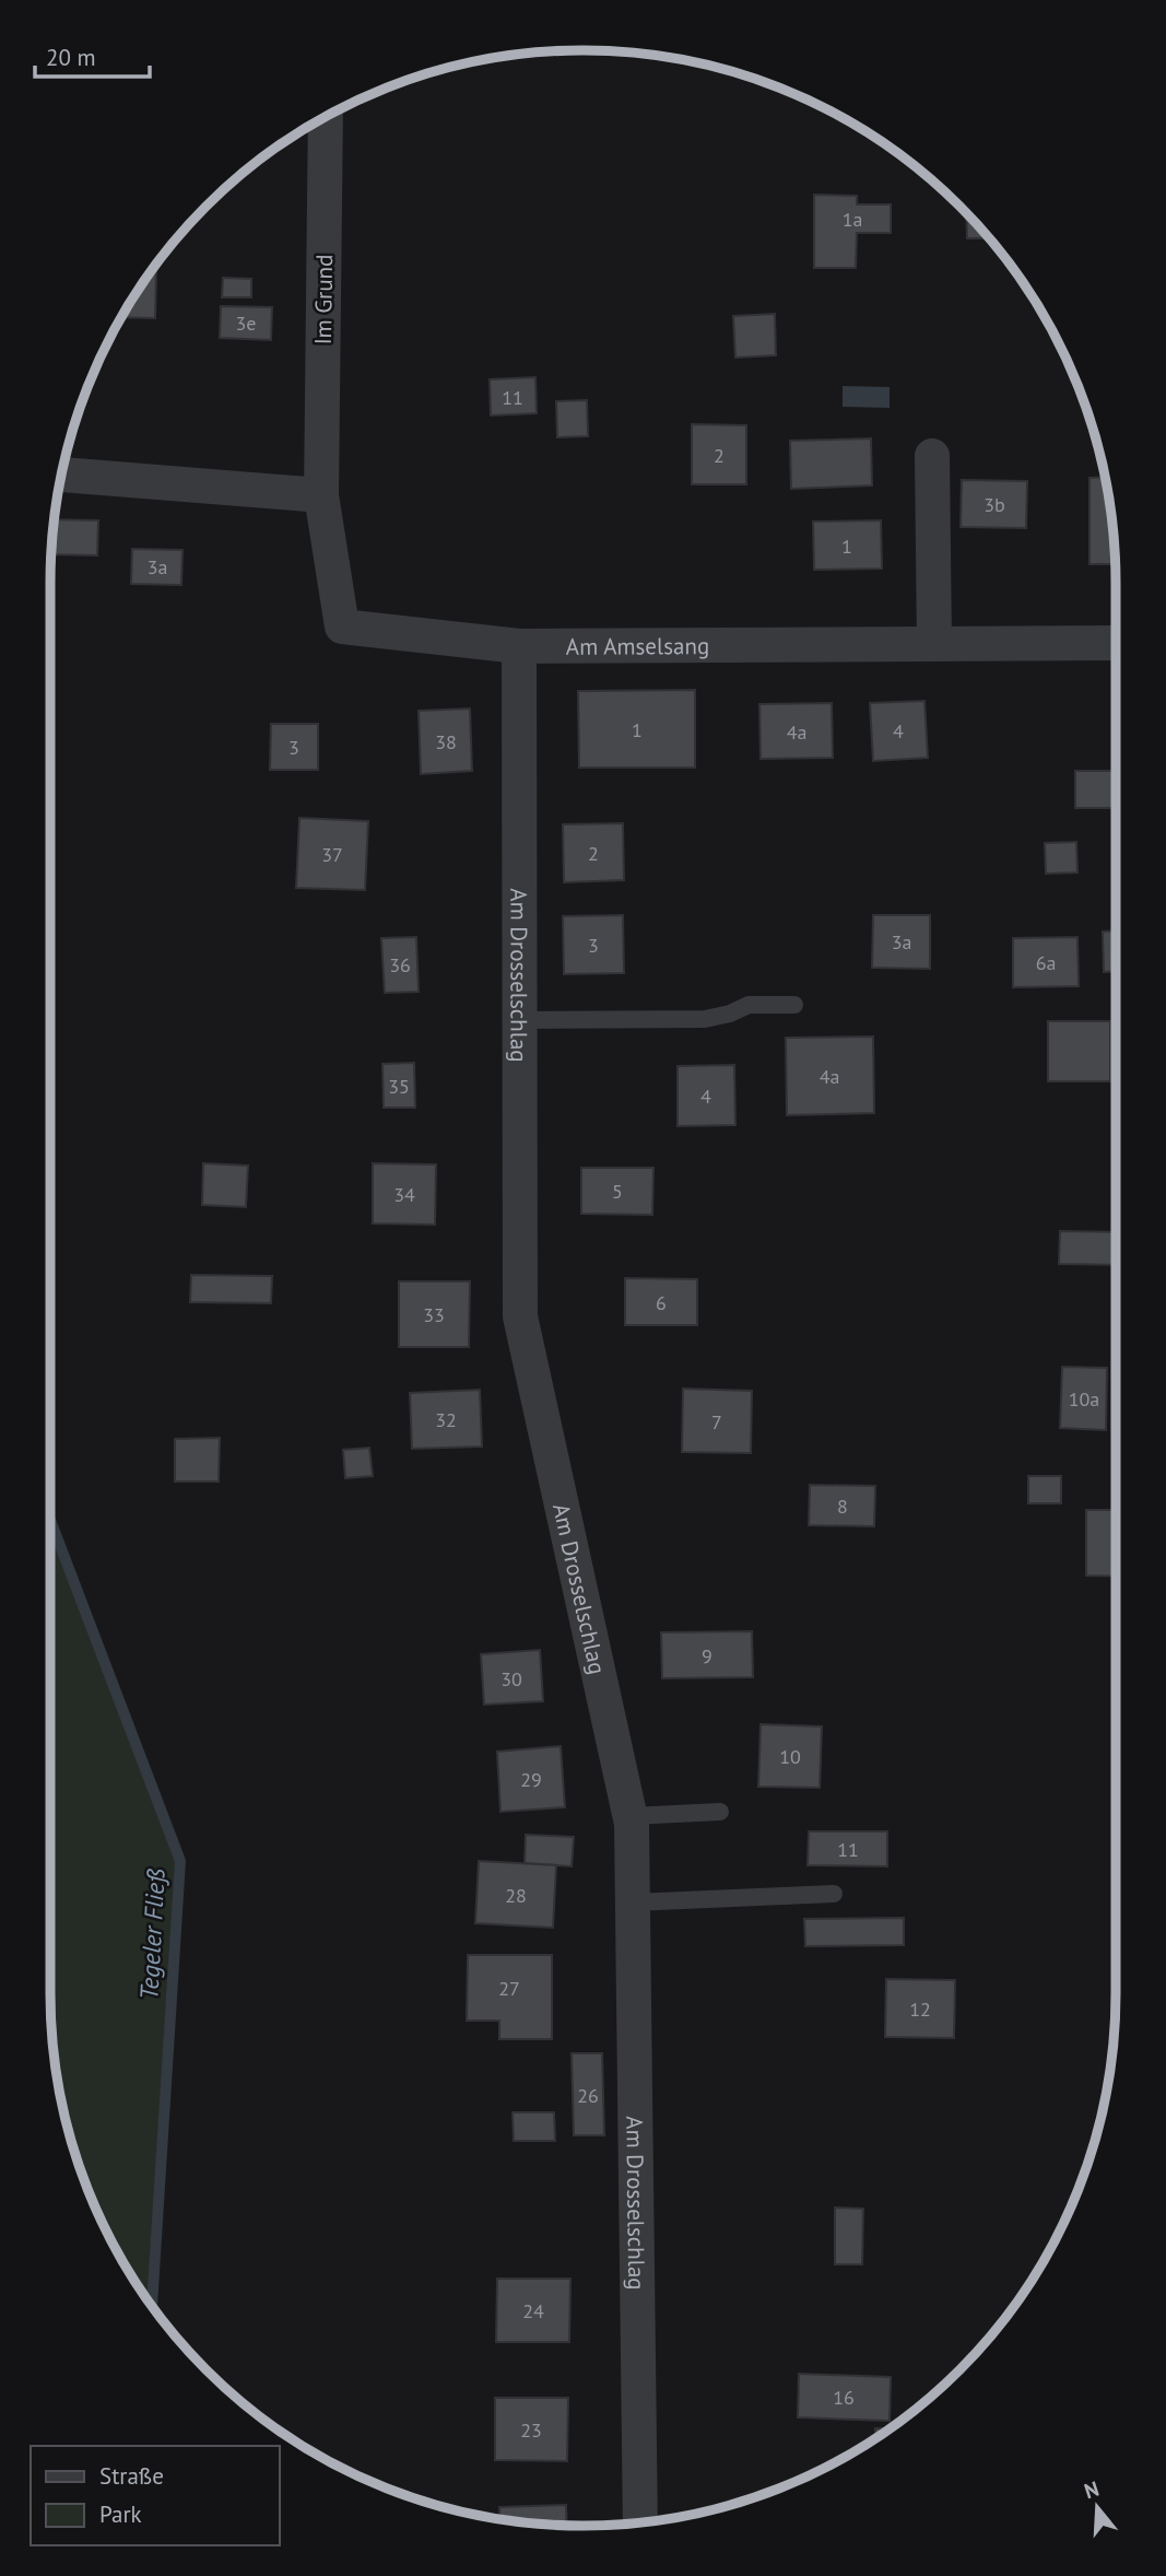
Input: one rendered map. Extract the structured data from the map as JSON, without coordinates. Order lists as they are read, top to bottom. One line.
{"streets":{"street":["Im Grund","Am Amselsang","Am Drosselschlag"]},"crossings":[["Im Grund","Am Amselsang"],["Am Amselsang","Am Drosselschlag"]],"water":["Tegeler Fließ"],"house_numbers":["1a","3e","11","2","3b","1","3a","1","4","4a","38","3","2","37","3a","3","6a","36","4a","35","4","5","34","6","33","10a","32","7","8","9","30","10","29","11","28","27","12","26","24","16","23"],"legend":["Straße","Park"],"scale_bar":"20 m","north":"top"}
